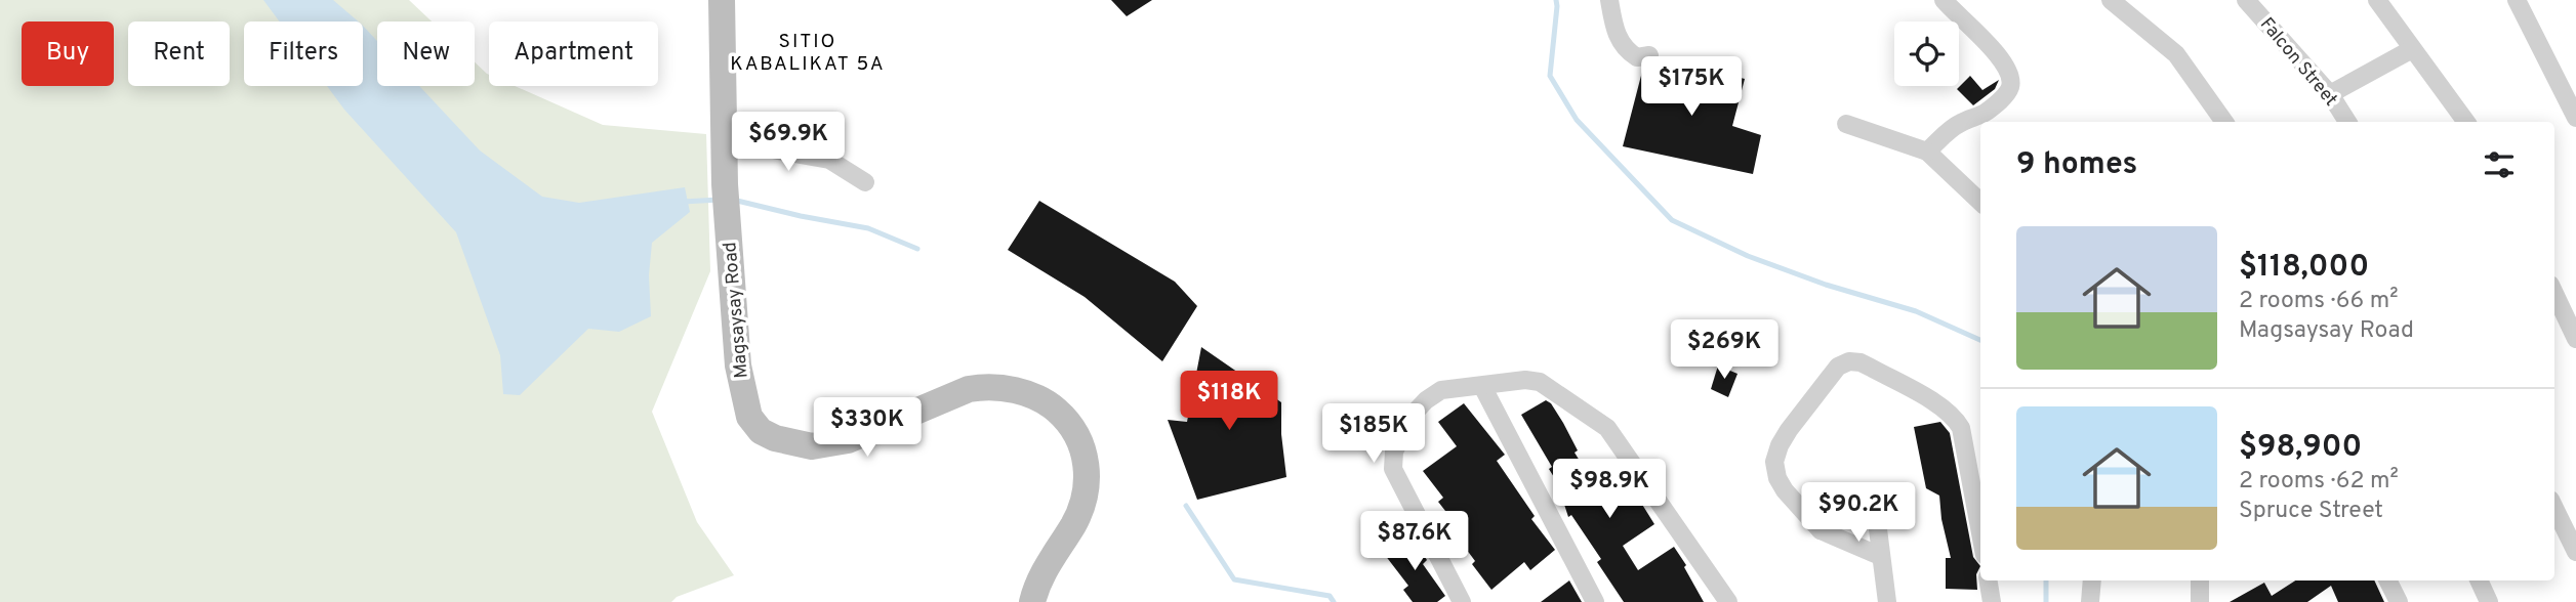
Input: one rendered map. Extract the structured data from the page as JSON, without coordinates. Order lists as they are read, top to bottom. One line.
{"streets":{"main road":["Magsaysay Road"],"street":["Falcon Street"]},"districts":["SITIO KABALIKAT 5A"],"page":{"chip":["Buy","Rent","Filters","New","Apartment"],"price":["$175K","$69.9K","$269K","$118K","$330K","$185K","$98.9K","$90.2K","$87.6K"],"heading":"9 homes","list":[{"name":"$118,000","note":"2 rooms · 66 m² · Magsaysay Road"},{"name":"$98,900","note":"2 rooms · 62 m² · Spruce Street"}]}}
